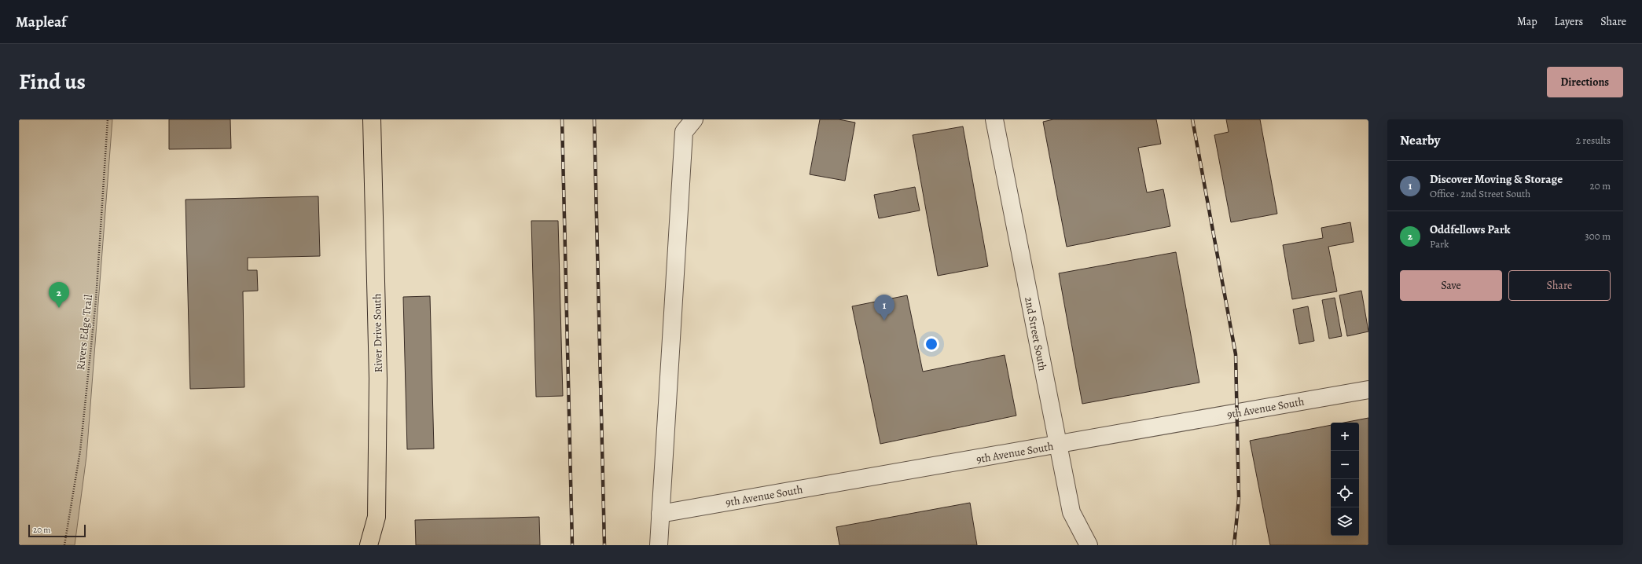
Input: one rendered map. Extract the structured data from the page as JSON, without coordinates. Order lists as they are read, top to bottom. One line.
{"streets":{"main road":["River Drive South"],"street":["2nd Street South","9th Avenue South"],"path":["Rivers Edge Trail"]},"crossings":[["2nd Street South","9th Avenue South"]],"scale_bar":"20 m","page":{"header":"Mapleaf","nav":["Map","Layers","Share"],"title":"Find us","buttons":["Directions",["Save","Share"]],"heading":["Nearby","2 results"],"list":[{"mark":"1","name":"Discover Moving & Storage","note":"Office · 2nd Street South","value":"20 m"},{"mark":"2","name":"Oddfellows Park","note":"Park","value":"300 m"}],"pins":["2","1"],"map_buttons":["+","−"],"scale":"20 m"}}
